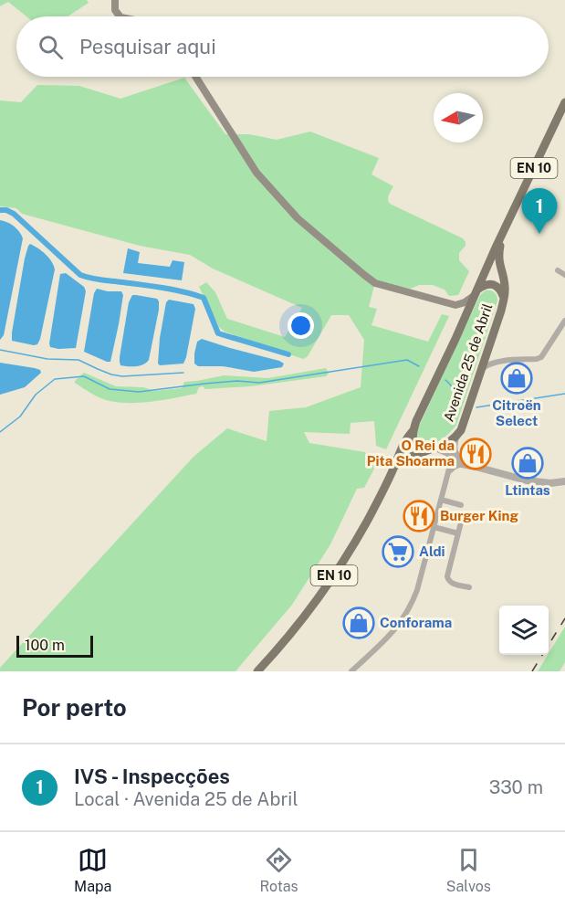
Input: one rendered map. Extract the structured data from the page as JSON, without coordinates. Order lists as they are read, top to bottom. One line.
{"streets":{"main road":["EN 10","Avenida 25 de Abril"]},"places":{"shop":["Citroën Select","Ltintas","Conforama"],"restaurant":["O Rei da Pita Shoarma","Burger King"],"supermarket":["Aldi"]},"scale_bar":"100 m","north":"left","page":{"search":"Pesquisar aqui","pins":"1","scale":"100 m","heading":"Por perto","list":[{"mark":"1","name":"IVS - Inspecções","note":"Local · Avenida 25 de Abril","value":"330 m"}],"nav":["Mapa","Rotas","Salvos"]}}
